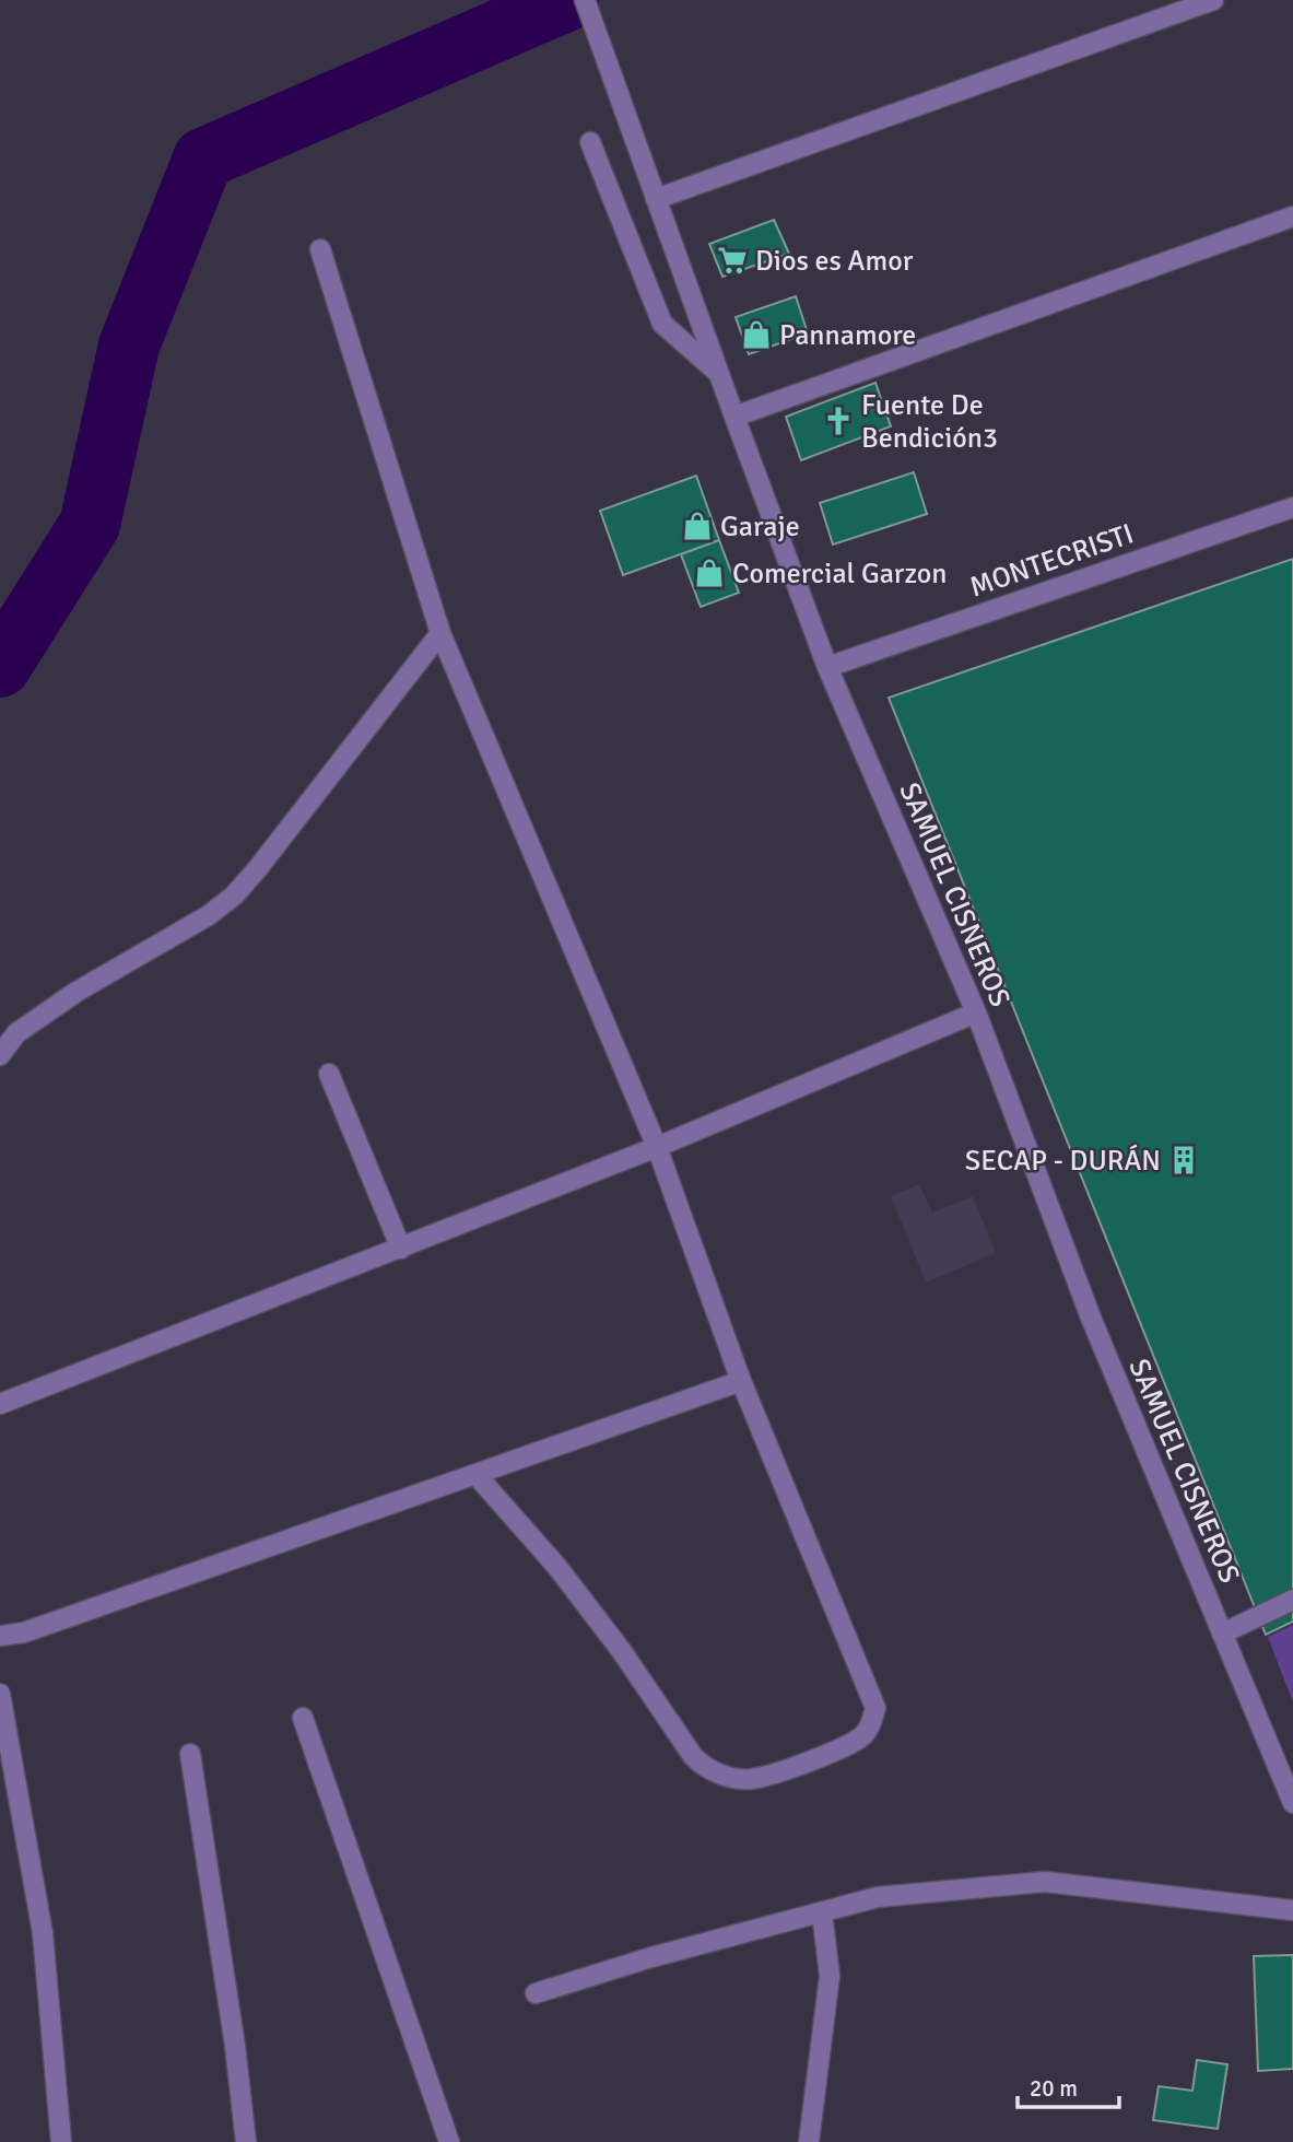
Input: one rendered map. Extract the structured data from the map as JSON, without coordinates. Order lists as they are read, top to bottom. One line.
{"streets":{"street":["MONTECRISTI","SAMUEL CISNEROS"]},"crossings":[["MONTECRISTI","SAMUEL CISNEROS"]],"places":{"supermarket":["Dios es Amor"],"shop":["Pannamore","Garaje","Comercial Garzon"],"church":["Fuente De Bendición3"],"building":["SECAP - DURÁN"]},"scale_bar":"20 m"}
